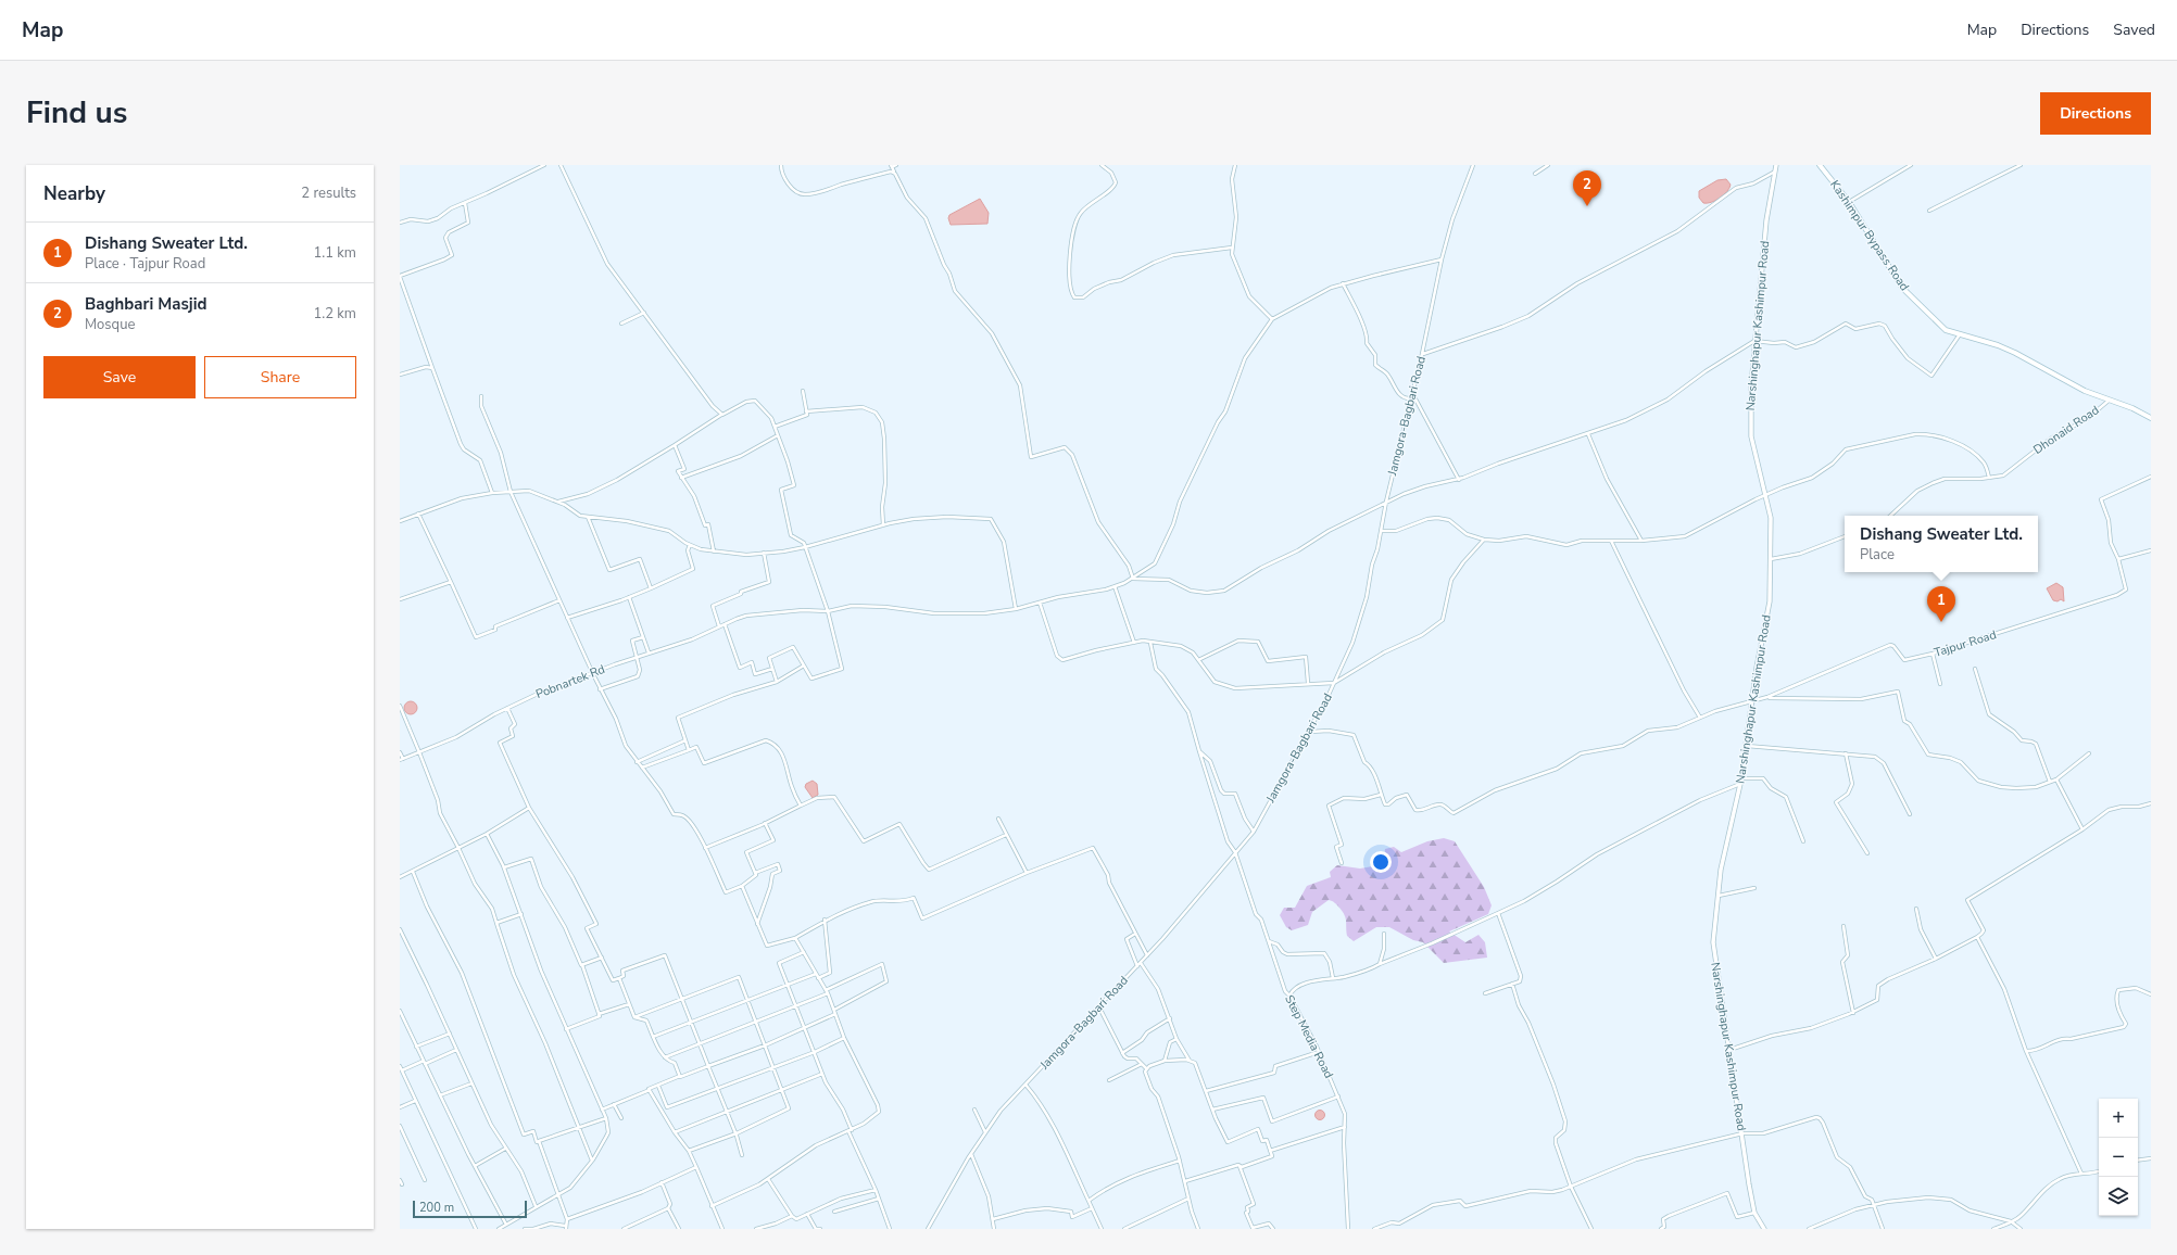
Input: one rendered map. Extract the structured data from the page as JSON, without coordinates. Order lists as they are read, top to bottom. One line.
{"streets":{"main road":["Kashimpur Bypass Road"],"street":["Narshinghapur Kashimpur Road","Jamgora-Bagbari Road","Dhonaid Road","Tajpur Road","Pobnartek Rd","Step Media Road"]},"crossings":[["Kashimpur Bypass Road","Dhonaid Road"],["Narshinghapur Kashimpur Road","Tajpur Road"],["Jamgora-Bagbari Road","Step Media Road"]],"scale_bar":"200 m","page":{"header":"Map","nav":["Map","Directions","Saved"],"title":"Find us","buttons":["Directions",["Save","Share"]],"heading":["Nearby","2 results"],"pins":["2","1"],"list":[{"mark":"1","name":"Dishang Sweater Ltd.","note":"Place · Tajpur Road","value":"1.1 km"},{"mark":"2","name":"Baghbari Masjid","note":"Mosque","value":"1.2 km"}],"popup":["Dishang Sweater Ltd.","Place"],"map_buttons":["+","−"],"scale":"200 m"}}
